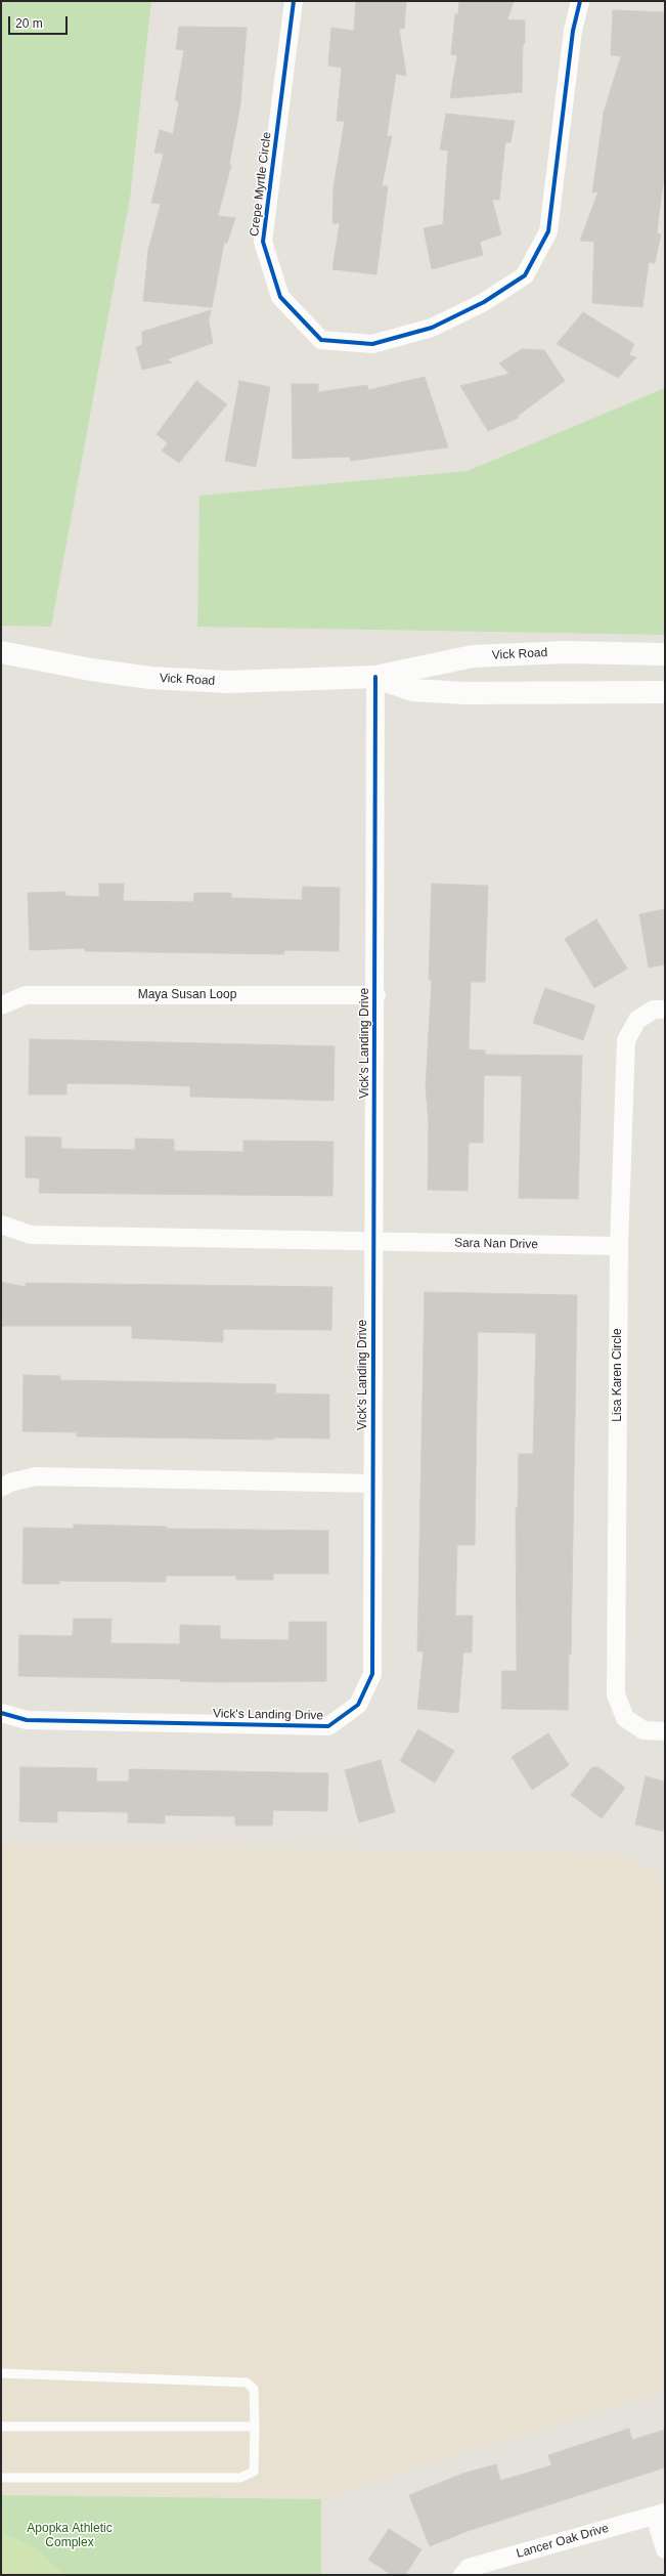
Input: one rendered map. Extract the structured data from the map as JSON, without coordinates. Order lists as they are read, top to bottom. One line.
{"streets":{"street":["Crepe Myrtle Circle","Vick Road","Maya Susan Loop","Vick's Landing Drive","Sara Nan Drive","Lisa Karen Circle","Lancer Oak Drive"]},"crossings":[["Vick Road","Vick's Landing Drive"],["Maya Susan Loop","Vick's Landing Drive"],["Vick's Landing Drive","Sara Nan Drive"],["Sara Nan Drive","Lisa Karen Circle"]],"parks":["Apopka Athletic Complex"],"scale_bar":"20 m"}
